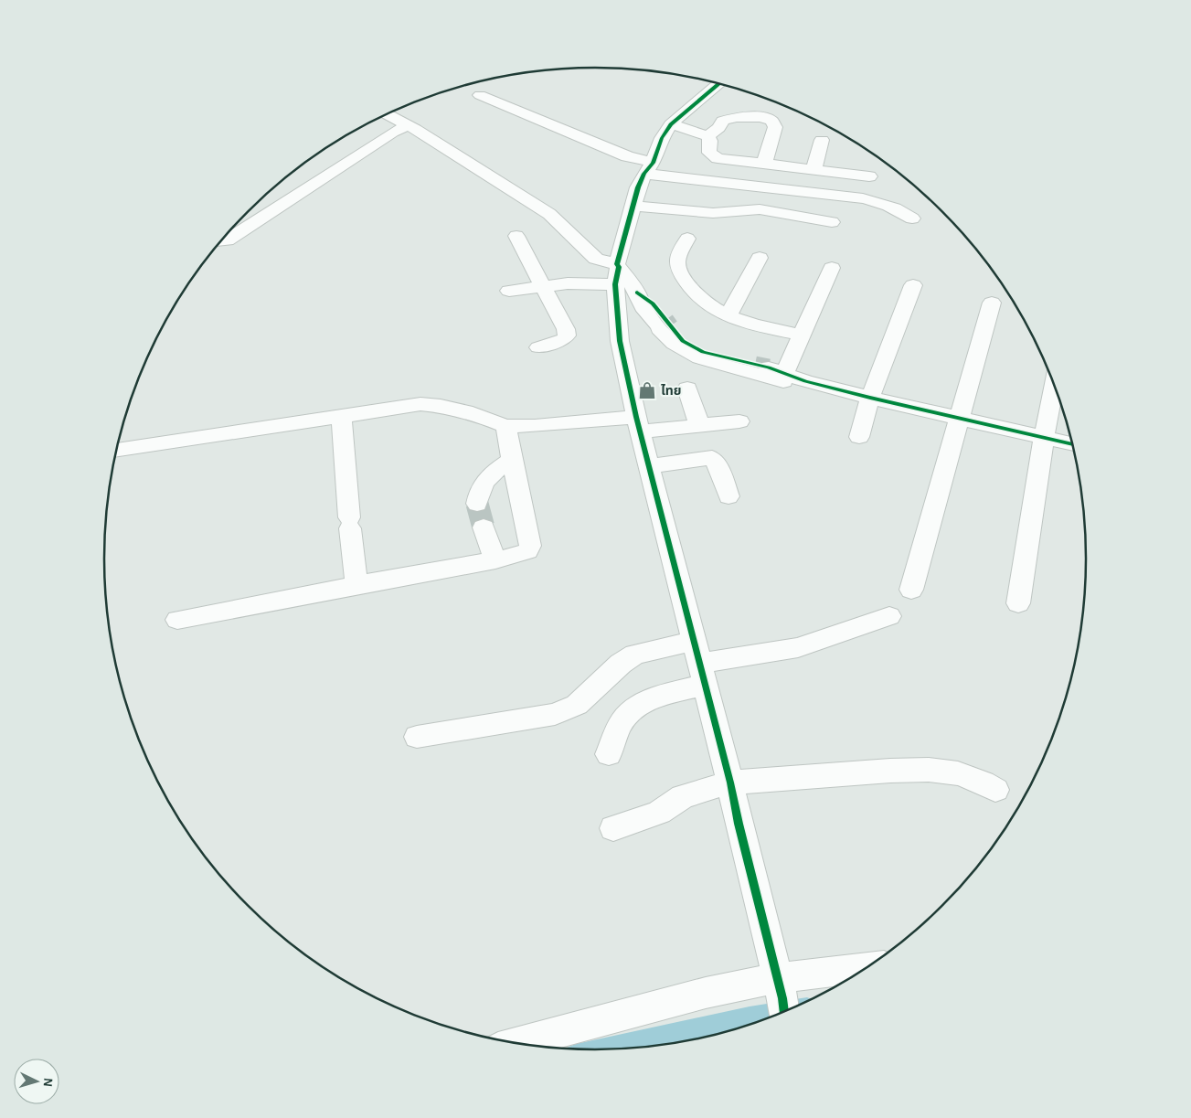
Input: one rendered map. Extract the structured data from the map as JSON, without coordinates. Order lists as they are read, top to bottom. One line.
{"places":{"shop":["ไทย"]},"north":"right"}
